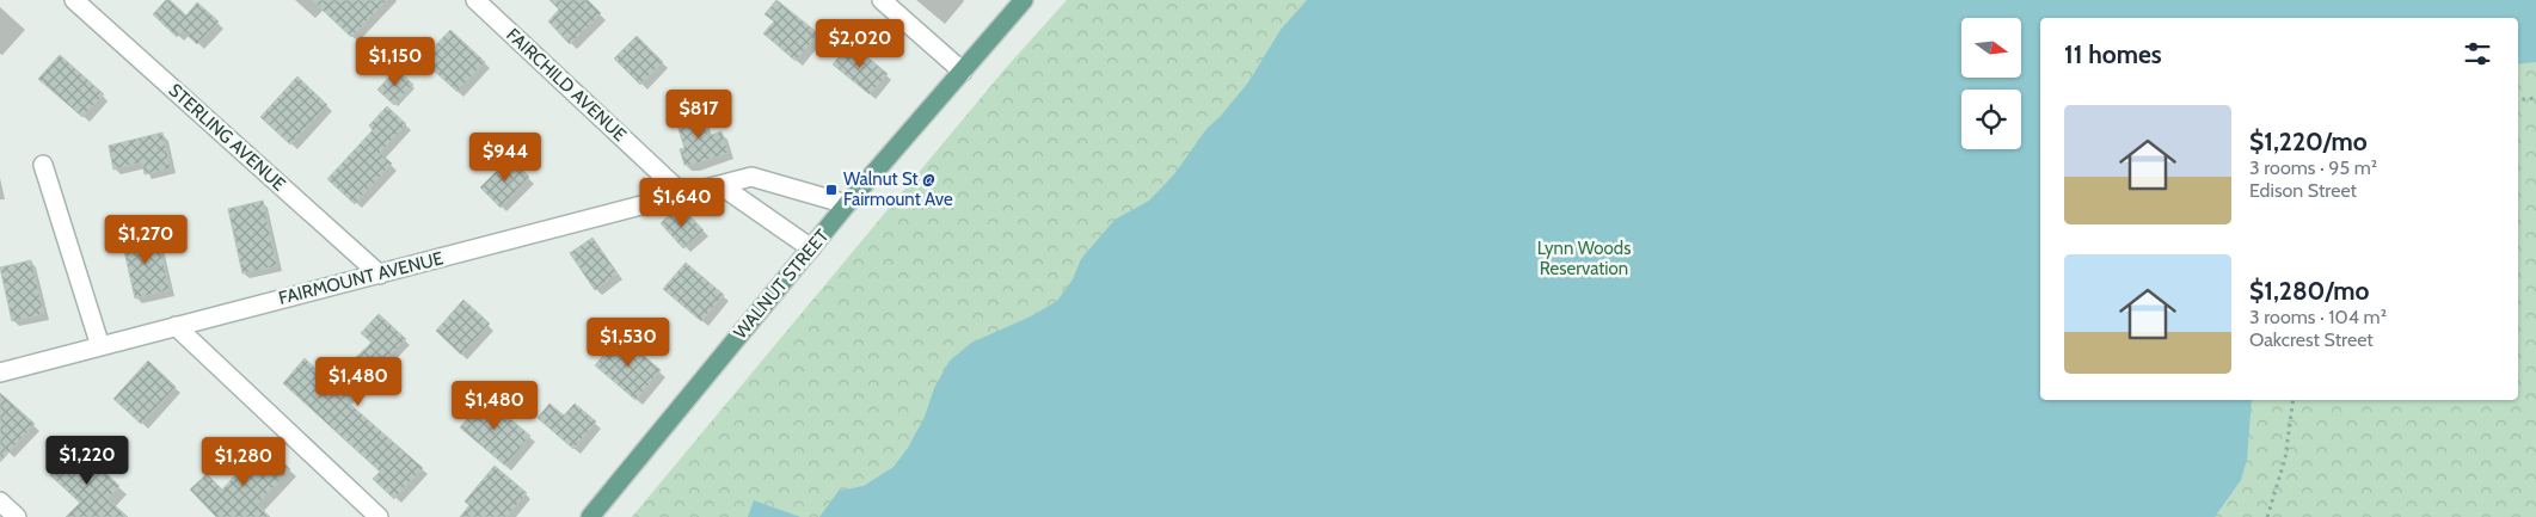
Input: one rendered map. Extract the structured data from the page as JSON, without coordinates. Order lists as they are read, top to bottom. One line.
{"streets":{"main road":["WALNUT STREET"],"street":["FAIRCHILD AVENUE","STERLING AVENUE","FAIRMOUNT AVENUE"]},"crossings":[["FAIRCHILD AVENUE","FAIRMOUNT AVENUE"],["STERLING AVENUE","FAIRMOUNT AVENUE"],["FAIRMOUNT AVENUE","WALNUT STREET"]],"parks":["Lynn Woods Reservation"],"places":{"transit":["Walnut St @ Fairmount Ave"]},"north":"right","page":{"heading":"11 homes","price":["$2,020","$1,150","$817","$944","$1,640","$1,270","$1,530","$1,480","$1,480","$1,220","$1,280"],"list":[{"name":"$1,220/mo","note":"3 rooms · 95 m² · Edison Street"},{"name":"$1,280/mo","note":"3 rooms · 104 m² · Oakcrest Street"}]}}
